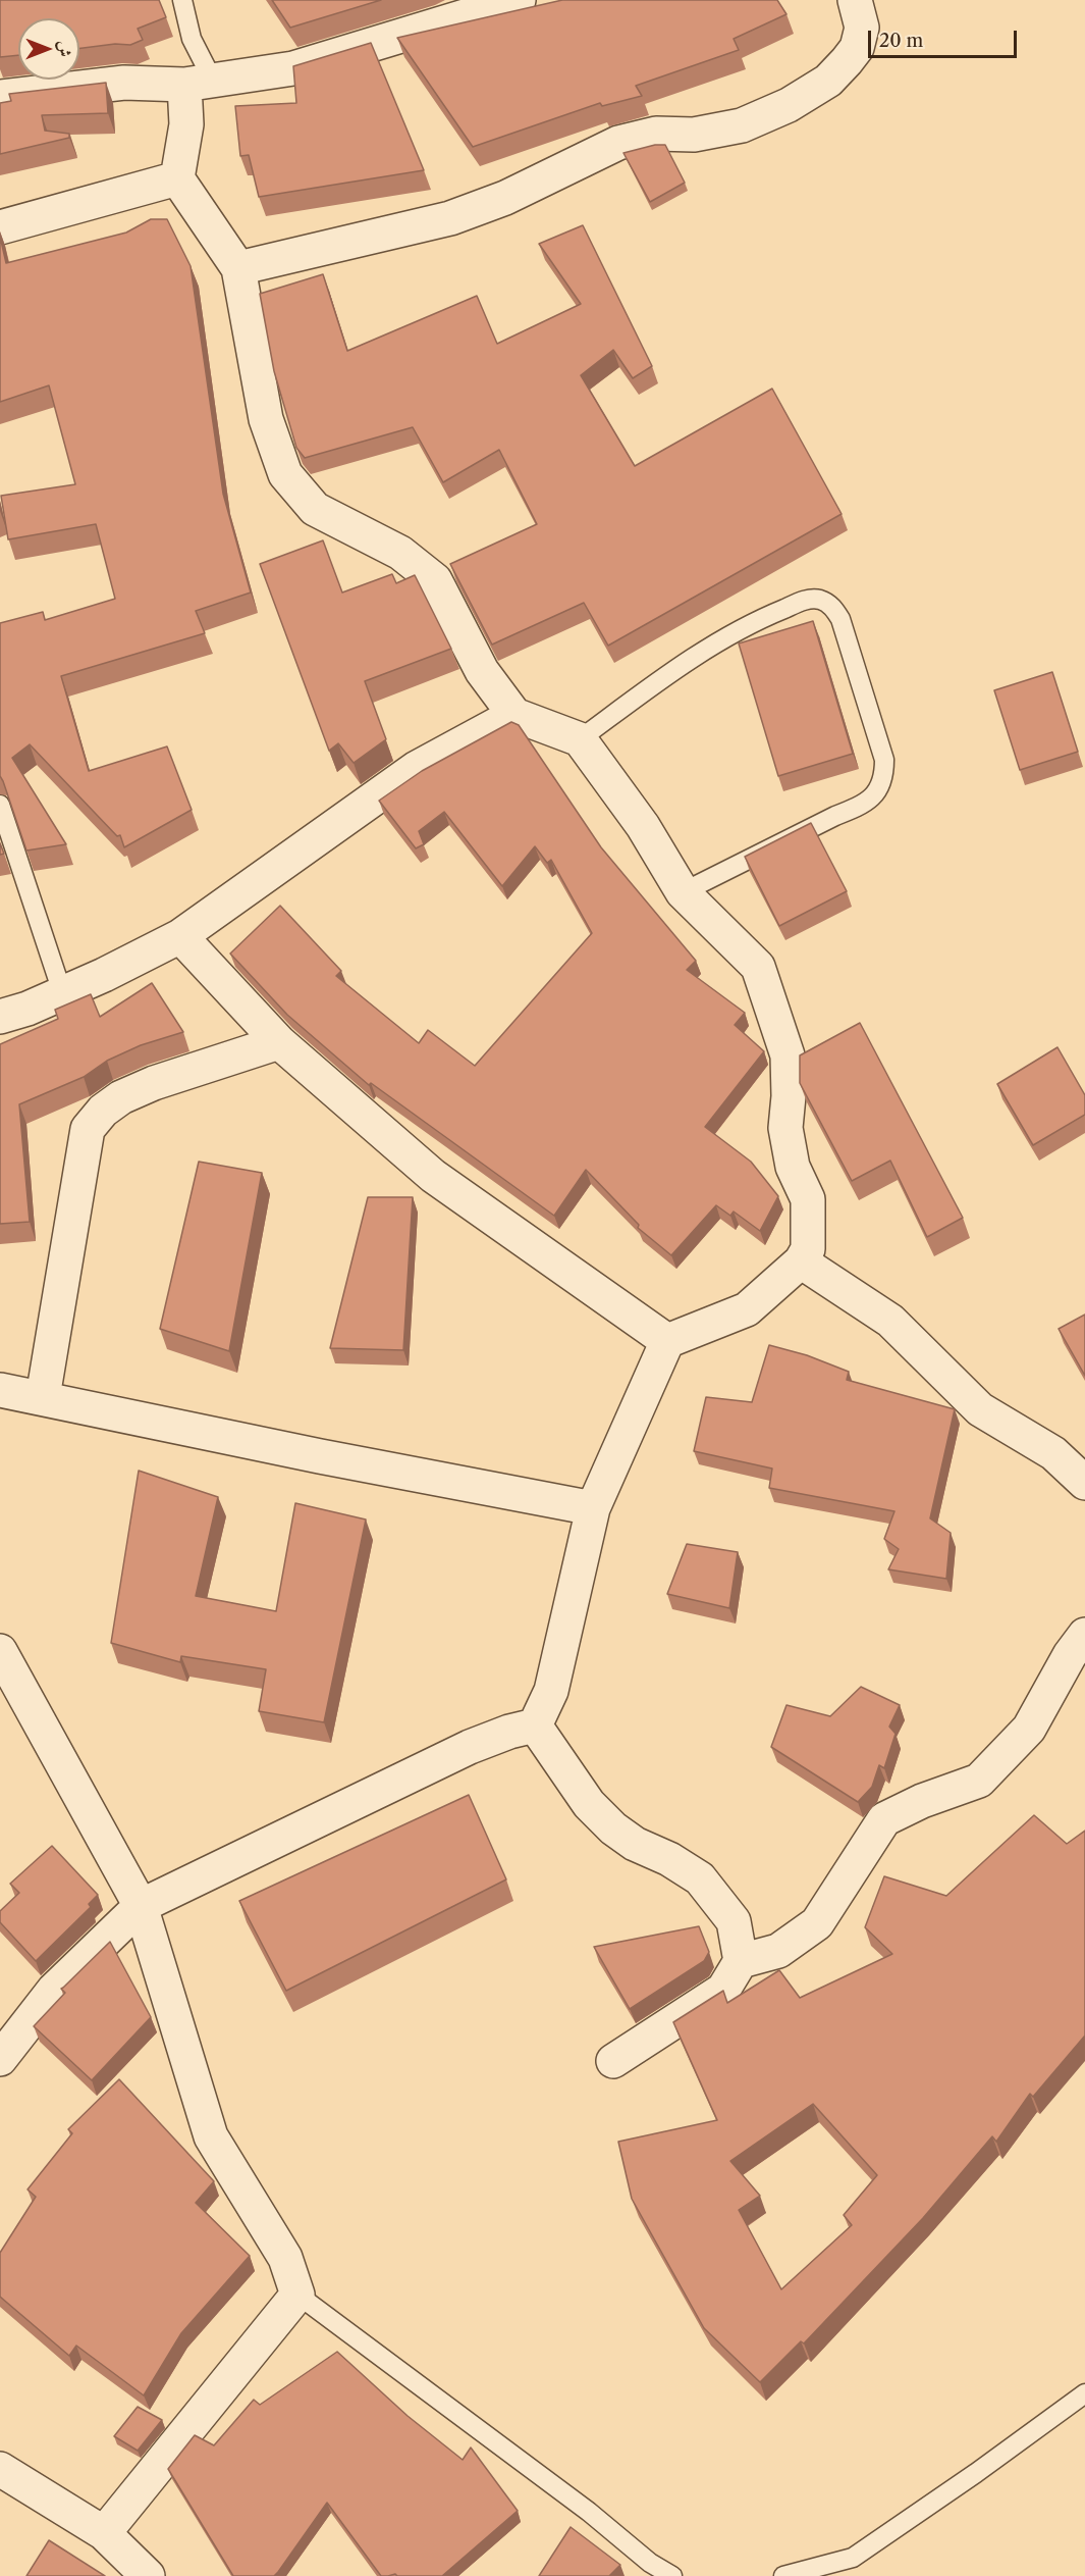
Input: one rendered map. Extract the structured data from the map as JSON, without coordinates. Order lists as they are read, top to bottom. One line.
{"scale_bar":"20 m","north":"right"}
